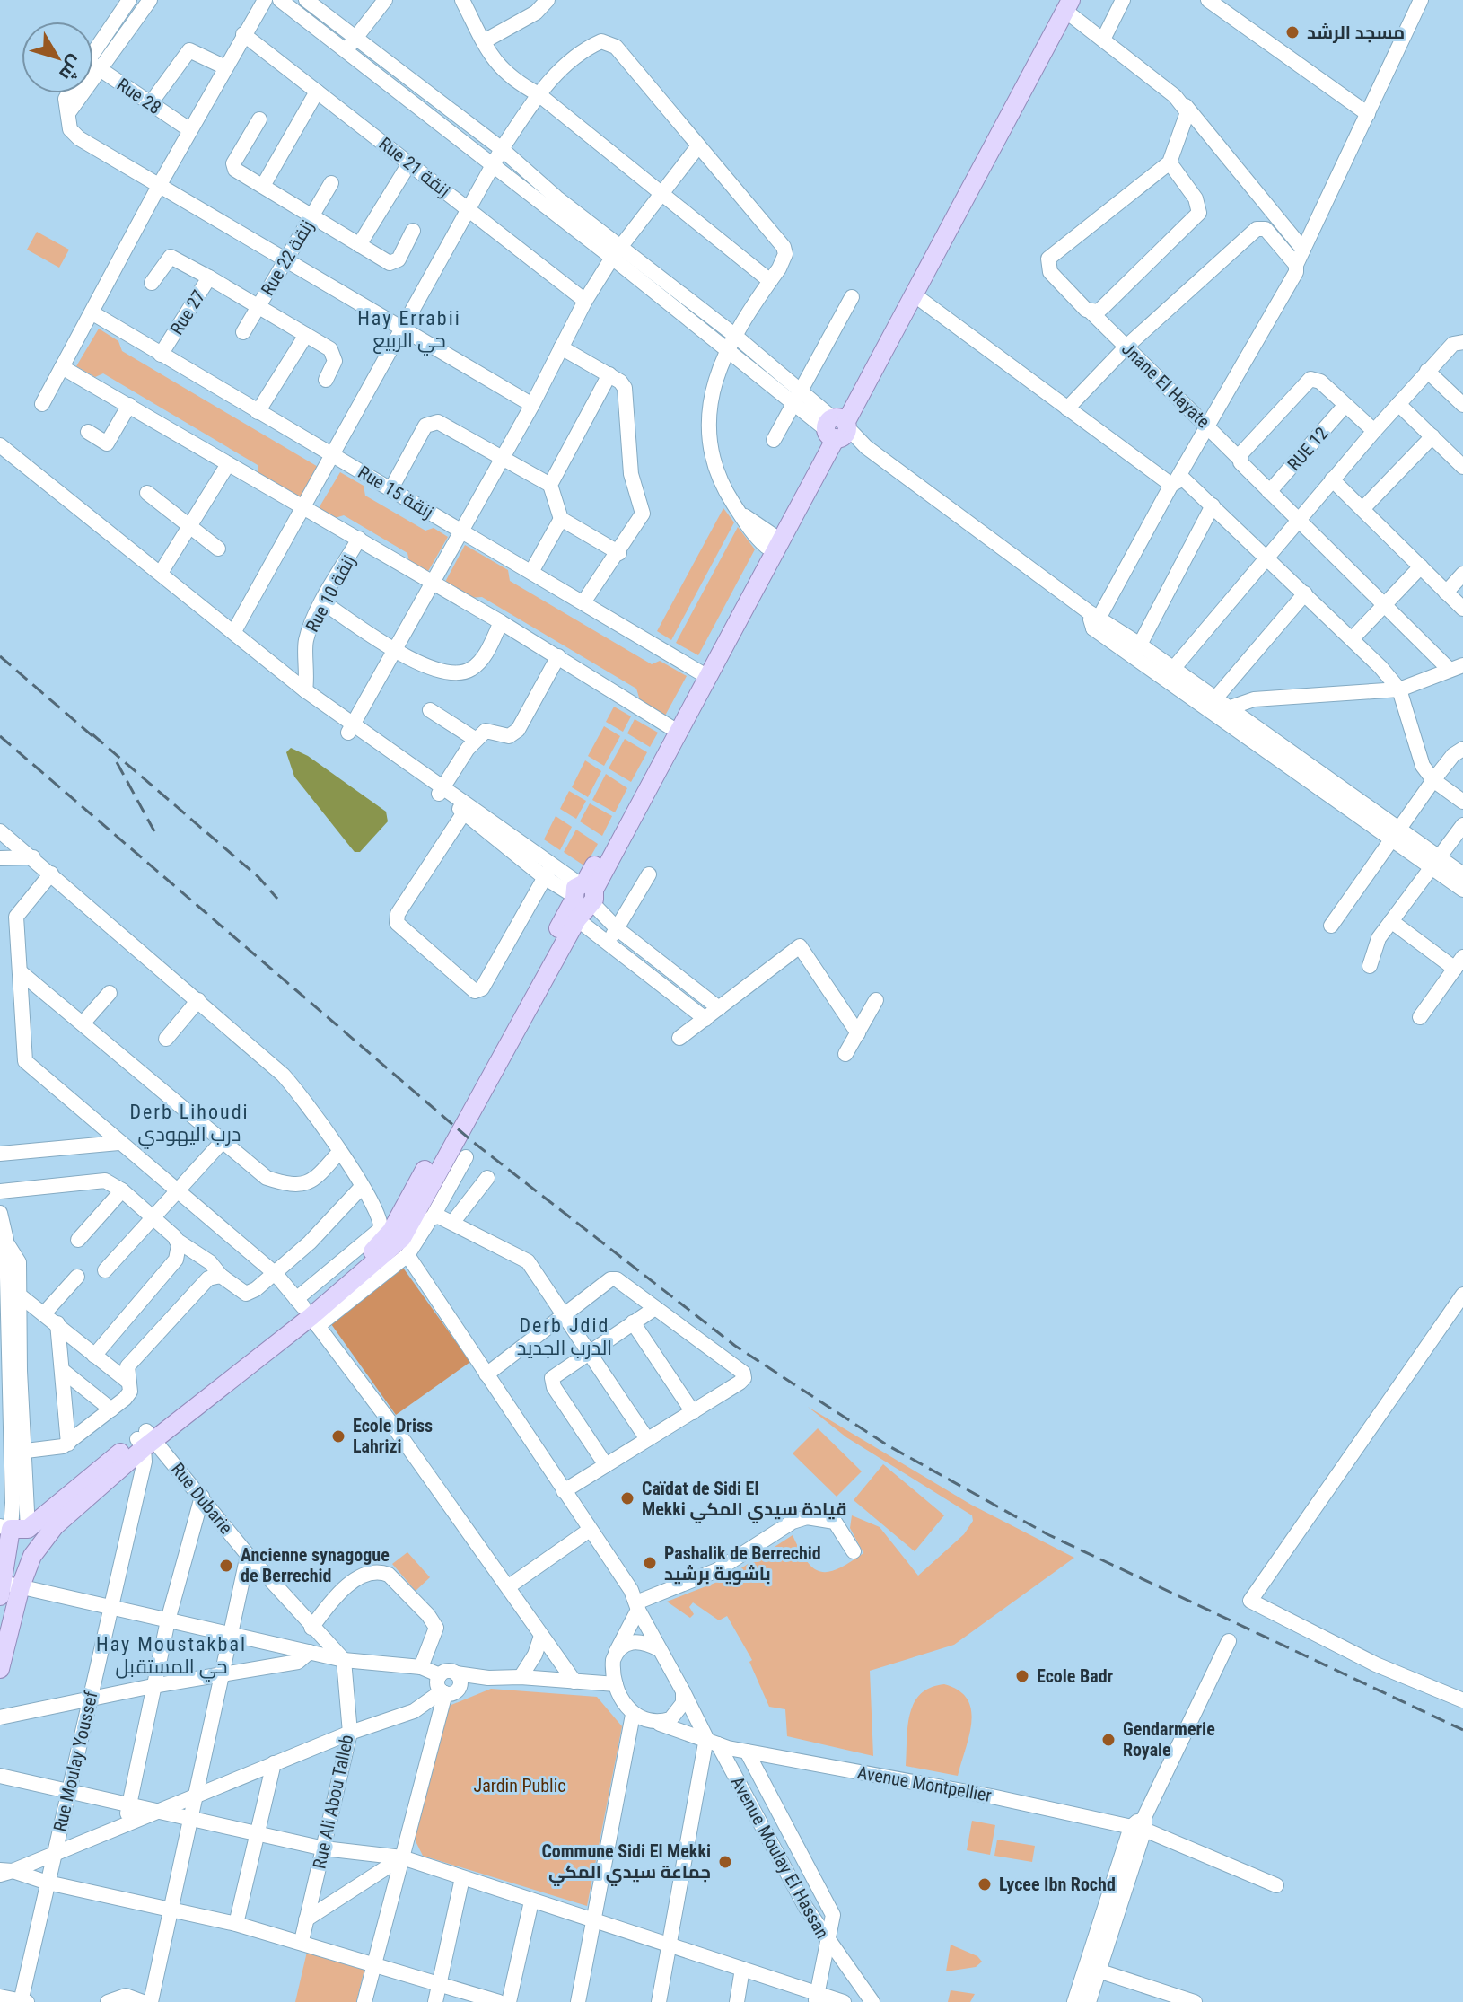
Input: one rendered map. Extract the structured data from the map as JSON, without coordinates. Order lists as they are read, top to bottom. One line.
{"streets":{"street":["Rue 28","Rue 21 زنقة","Rue 22 زنقة","Rue 27","Jnane El Hayate","RUE 12","Rue 15 زنقة","Rue 10 زنقة","Rue Dubarie","Rue Moulay Youssef","Avenue Montpellier","Rue Ali Abou Talleb","Avenue Moulay El Hassan"]},"crossings":[["Rue 27","Rue 15 زنقة"],["Jnane El Hayate","RUE 12"],["Rue Dubarie","Rue Moulay Youssef"],["Rue Dubarie","Rue Ali Abou Talleb"],["Avenue Montpellier","Avenue Moulay El Hassan"]],"districts":["Hay Errabii حي الربيع","Derb Lihoudi درب اليهودي","Derb Jdid الدرب الجديد","Hay Moustakbal حي المستقبل"],"parks":["Jardin Public"],"places":["مسجد الرشد","Ecole Driss Lahrizi","Caïdat de Sidi El Mekki قيادة سيدي المكي","Pashalik de Berrechid باشوية برشيد","Ancienne synagogue de Berrechid","Ecole Badr","Gendarmerie Royale","Commune Sidi El Mekki جماعة سيدي المكي","Lycee Ibn Rochd"],"north":"bottom right"}
